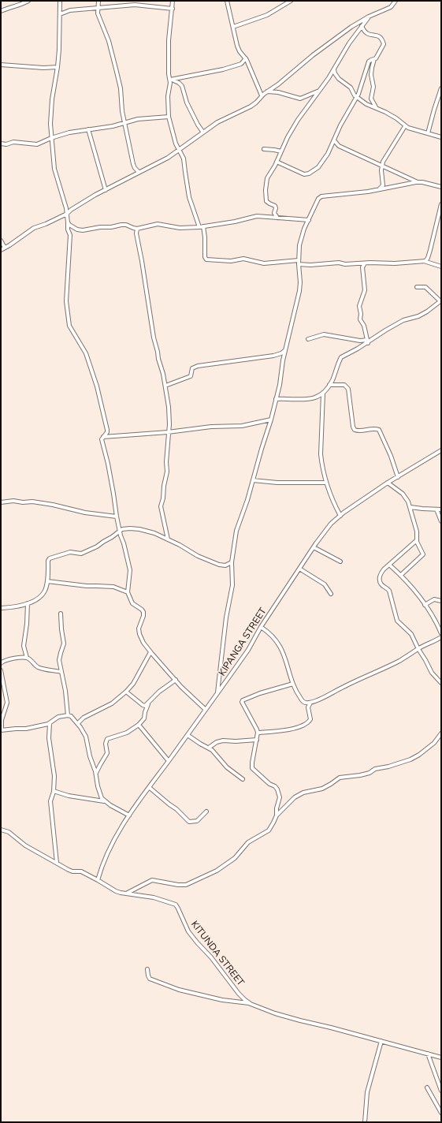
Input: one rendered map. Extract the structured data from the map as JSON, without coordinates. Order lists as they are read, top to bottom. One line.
{"streets":{"street":["KIPANGA STREET","KITUNDA STREET"]},"crossings":[["KIPANGA STREET","KITUNDA STREET"]]}
